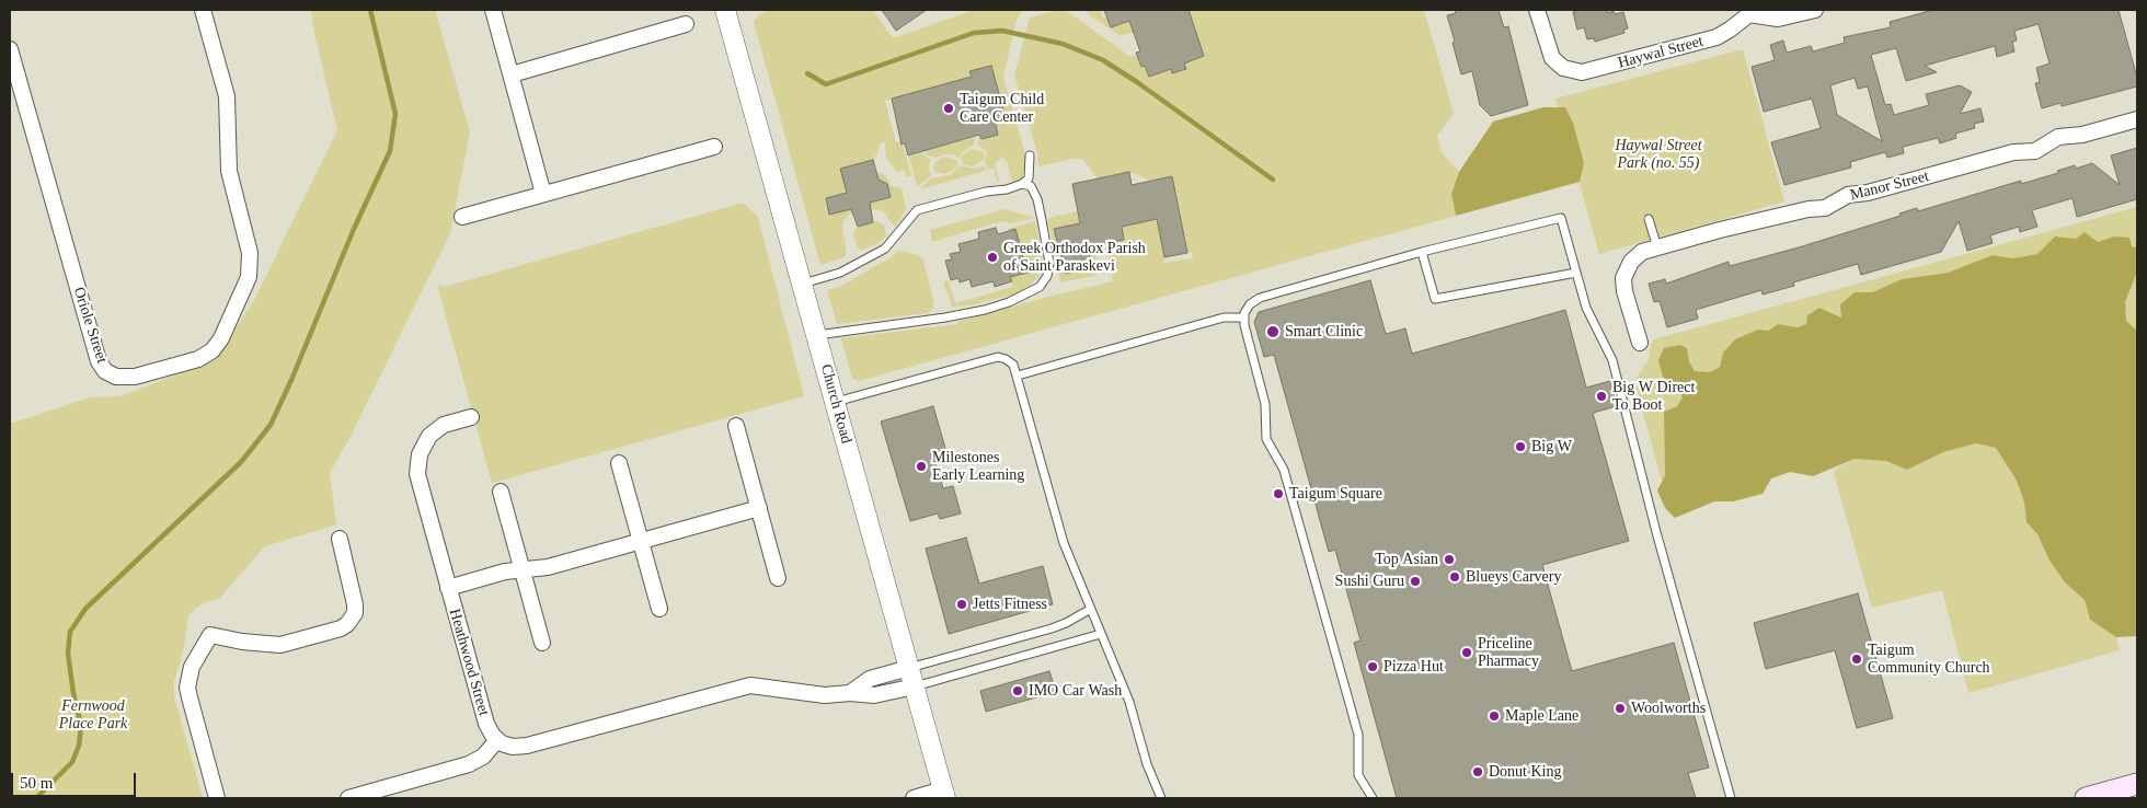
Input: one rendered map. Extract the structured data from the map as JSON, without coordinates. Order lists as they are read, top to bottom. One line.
{"streets":{"street":["Haywal Street","Manor Street","Oriole Street","Church Road","Heathwood Street"]},"parks":["Haywal Street Park (no. 55)","Fernwood Place Park"],"places":["Taigum Child Care Center","Greek Orthodox Parish of Saint Paraskevi","Smart Clinic","Big W Direct To Boot","Big W","Milestones Early Learning","Taigum Square","Top Asian","Blueys Carvery","Sushi Guru","Jetts Fitness","Priceline Pharmacy","Taigum Community Church","Pizza Hut","IMO Car Wash","Woolworths","Maple Lane","Donut King"],"scale_bar":"50 m"}
